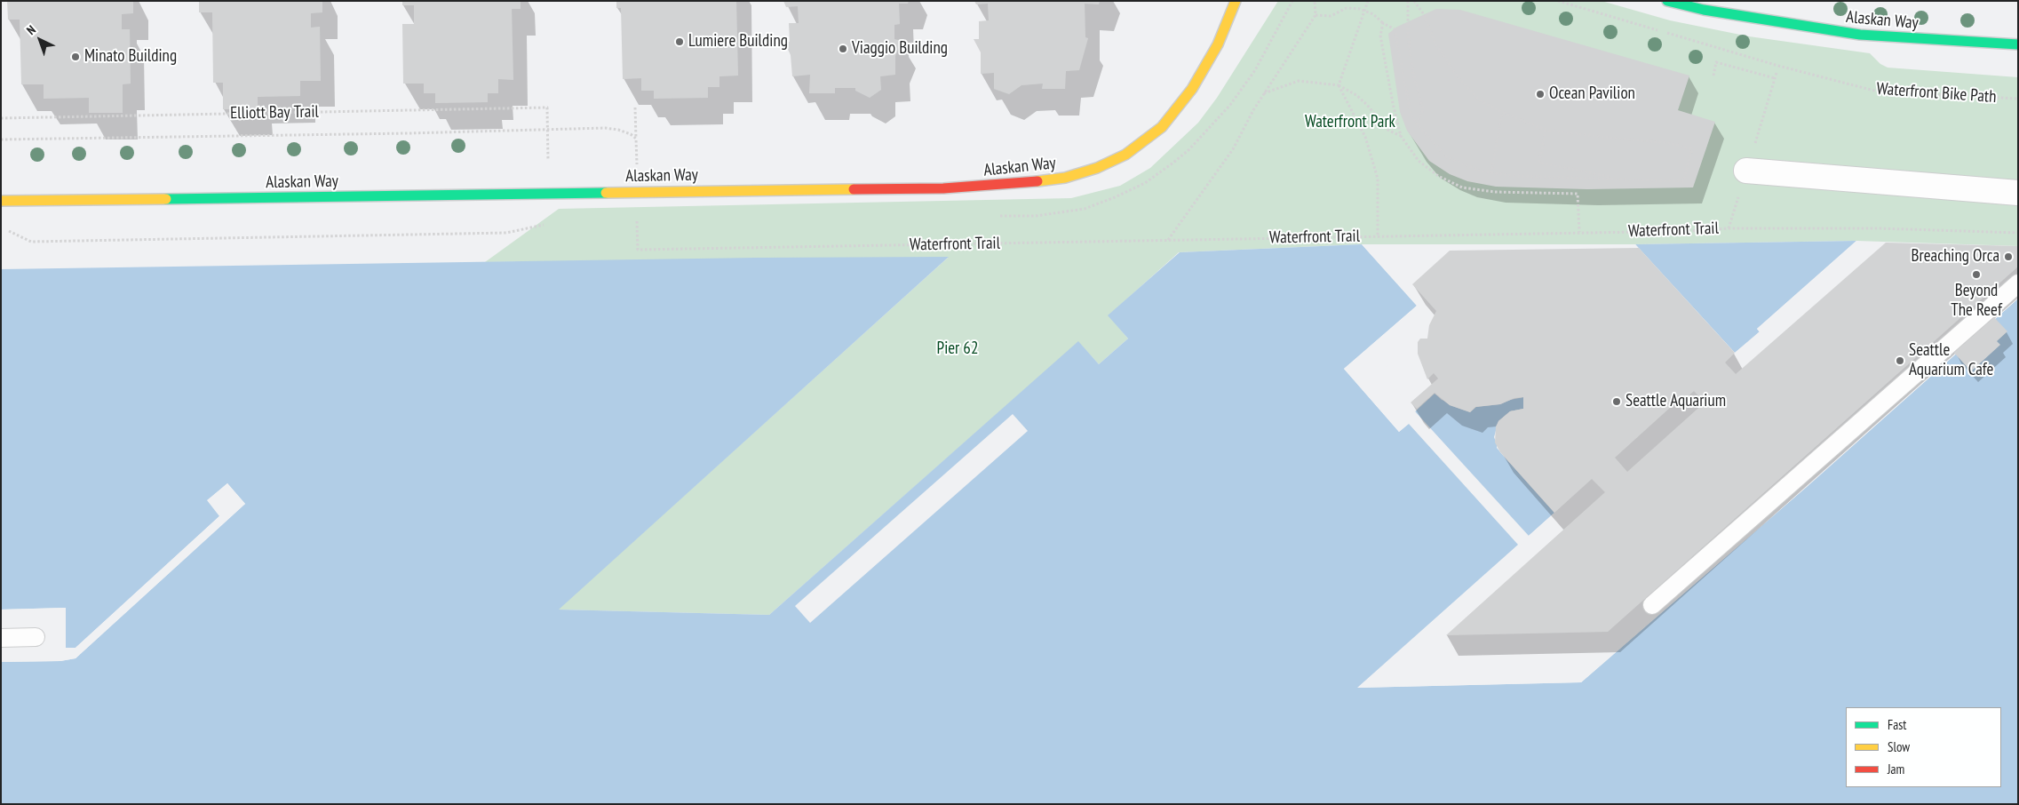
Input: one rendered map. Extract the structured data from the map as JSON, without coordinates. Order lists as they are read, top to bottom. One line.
{"streets":{"main road":["Alaskan Way"],"path":["Waterfront Bike Path","Elliott Bay Trail","Waterfront Trail"]},"parks":["Waterfront Park","Pier 62"],"places":["Lumiere Building","Viaggio Building","Minato Building","Ocean Pavilion","Breaching Orca","Beyond The Reef","Seattle Aquarium Cafe","Seattle Aquarium"],"legend":["Fast","Slow","Jam"],"north":"top left"}
